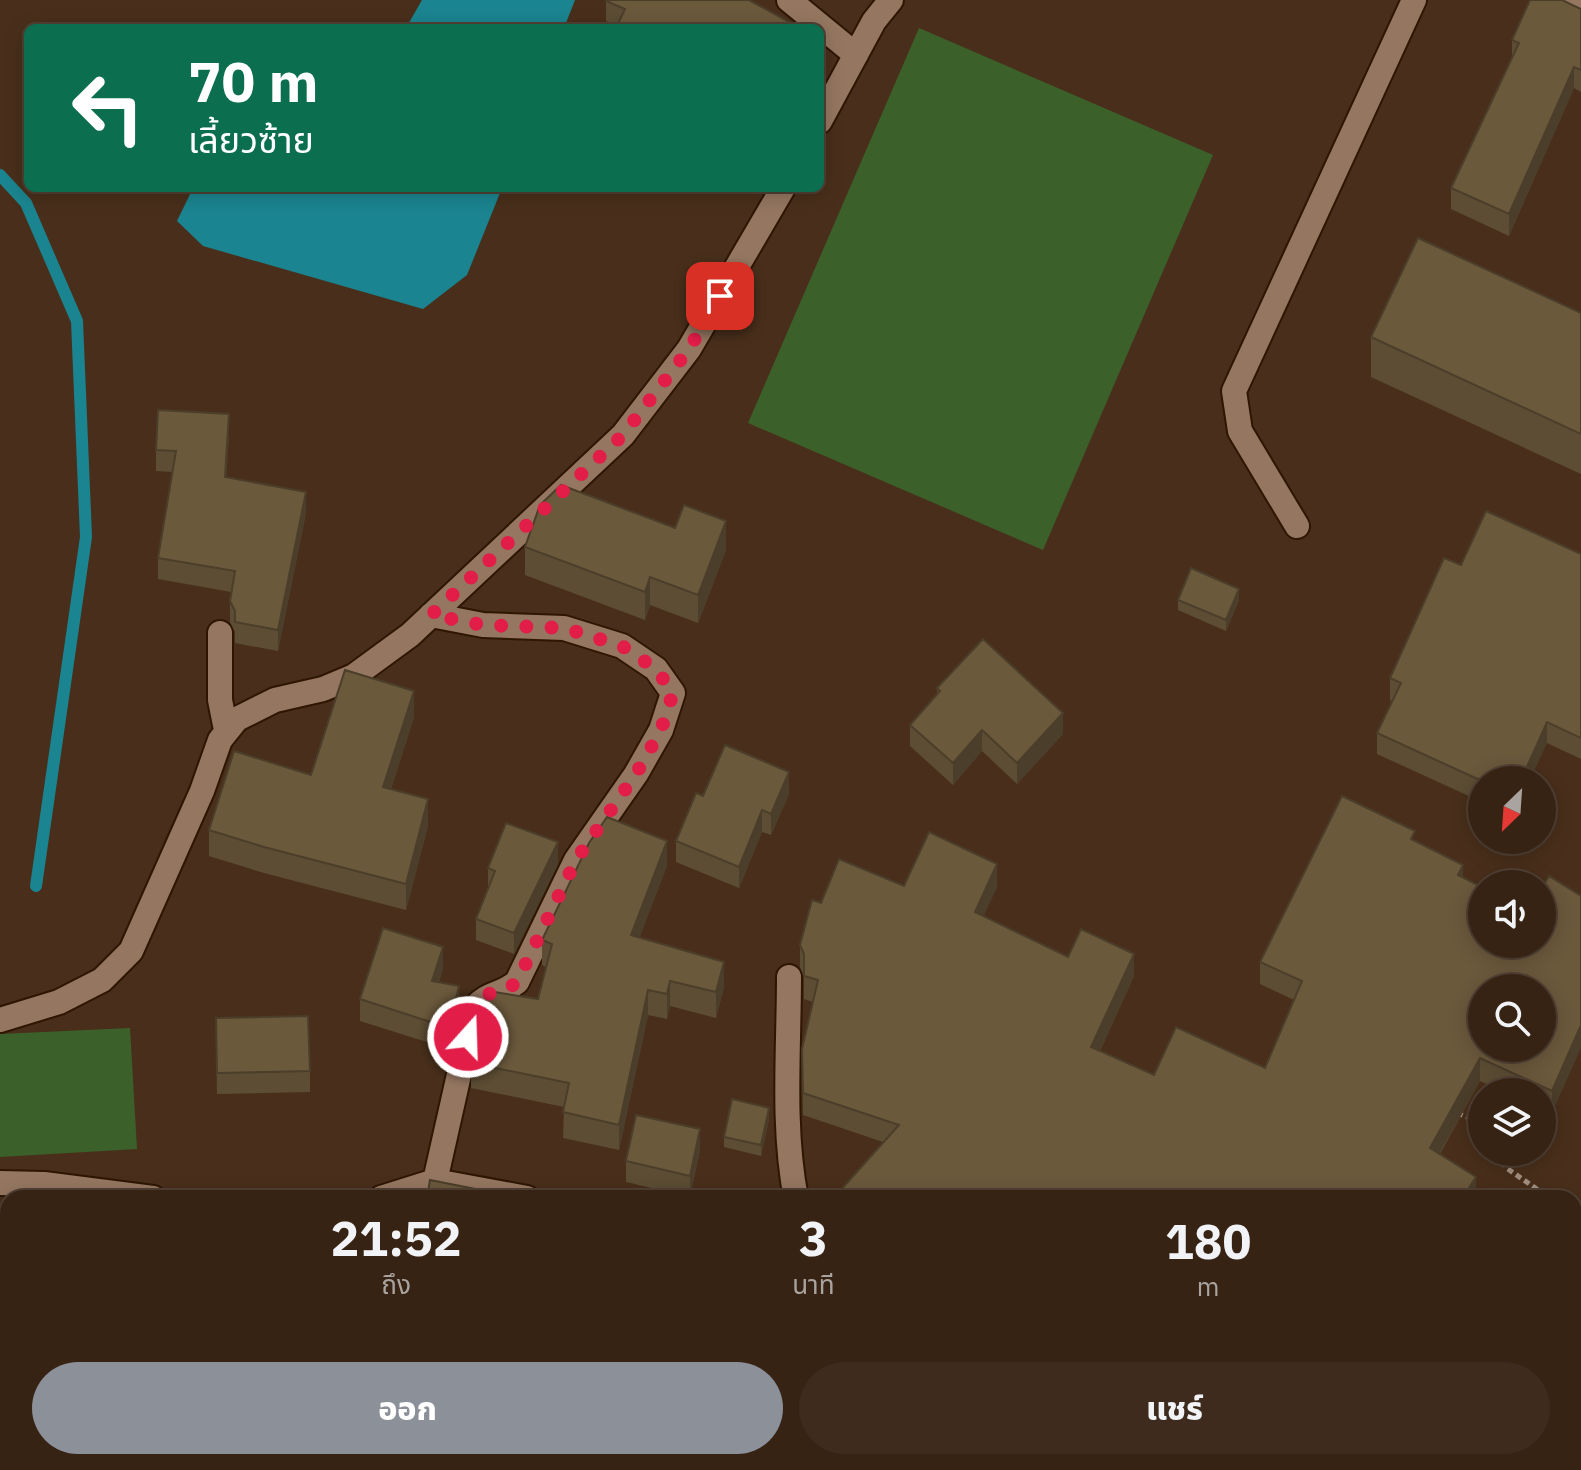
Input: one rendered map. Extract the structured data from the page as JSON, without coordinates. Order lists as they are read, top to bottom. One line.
{"north":"bottom left","page":{"turn":["70 m","เลี้ยวซ้าย"],"eta":["21:52","ถึง","3","นาที","180","m"],"buttons":["ออก","แชร์"]}}
